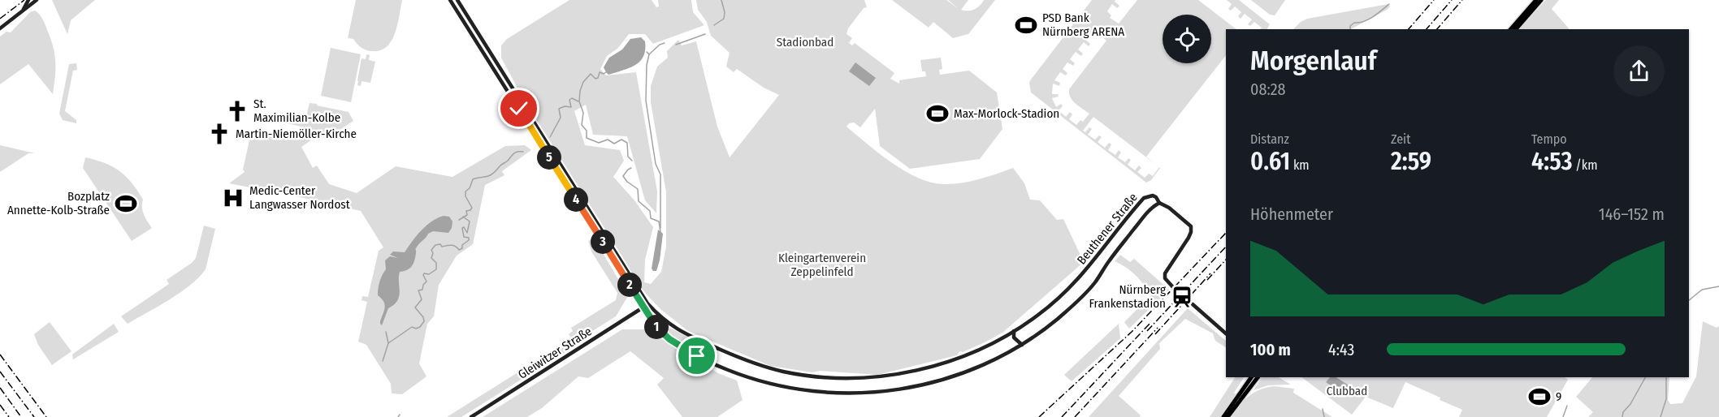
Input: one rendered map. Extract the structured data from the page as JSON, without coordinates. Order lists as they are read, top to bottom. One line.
{"streets":{"main road":["Beuthener Straße","Gleiwitzer Straße"]},"crossings":[["Beuthener Straße","Gleiwitzer Straße"]],"parks":["Stadionbad","Kleingartenverein Zeppelinfeld","Clubbad"],"places":{"sports":["PSD Bank Nürnberg ARENA","Max-Morlock-Stadion","Bozplatz Annette-Kolb-Straße","9"],"church":["St. Maximilian-Kolbe","Martin-Niemöller-Kirche"],"hospital":["Medic-Center Langwasser Nordost"],"station":["Nürnberg Frankenstadion"]},"page":{"heading":["Morgenlauf","08:28"],"stats":[["Distanz","0.61 km"],["Zeit","2:59"],["Tempo","4:53 /km"]],"pins":["5","4","3","2","1"],"chart":["Höhenmeter","146–152 m"],"list":[{"name":"100 m","note":"4:43"}]}}
